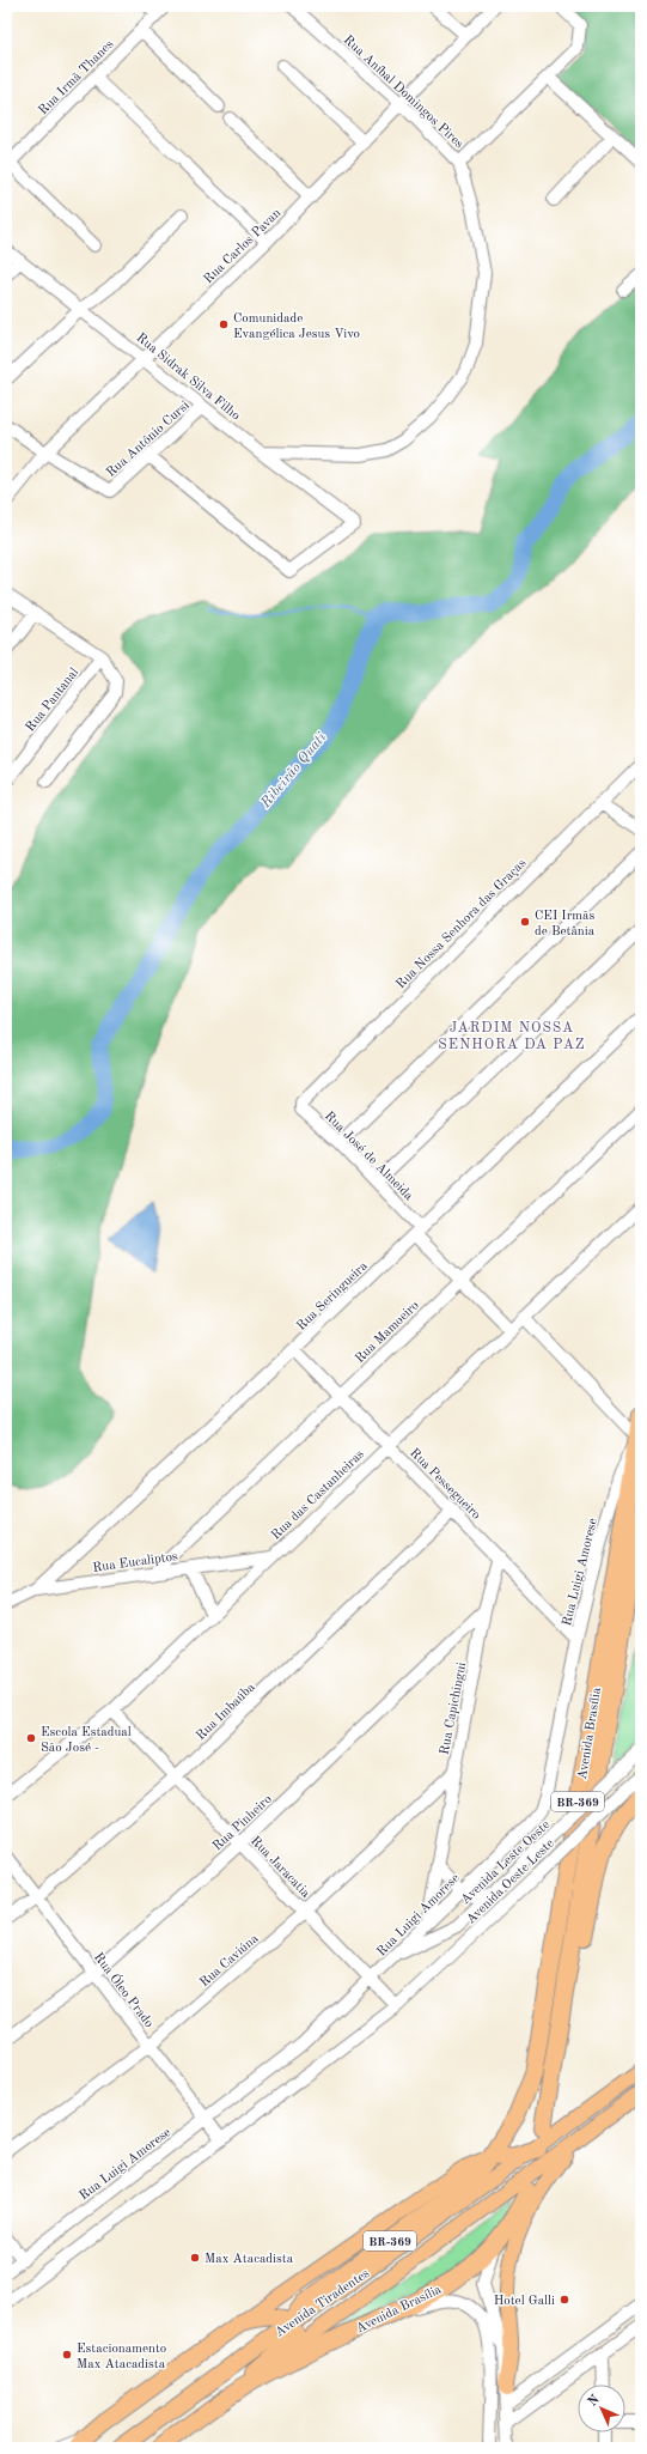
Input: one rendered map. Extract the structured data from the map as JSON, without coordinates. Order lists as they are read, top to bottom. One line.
{"streets":{"highway":["Avenida Brasília","BR-369","Avenida Tiradentes"],"street":["Rua Irmã Thanes","Rua Aníbal Domingos Pires","Rua Carlos Pavan","Rua Sidrak Silva Filho","Rua Antônio Cursi","Rua Pantanal","Rua Nossa Senhora das Graças","Rua José de Almeida","Rua Seringueira","Rua Mamoeiro","Rua Pessegueiro","Rua das Castanheiras","Rua Eucaliptos","Rua Luigi Amorese","Rua Capichingui","Rua Imbaúba","Rua Pinheiro","Avenida Leste Oeste","Rua Jaracatia","Avenida Oeste Leste","Rua Caviúna","Rua Óleo Prado"]},"crossings":[["Rua Aníbal Domingos Pires","Rua Carlos Pavan"],["Rua Aníbal Domingos Pires","Rua Sidrak Silva Filho"],["Rua Carlos Pavan","Rua Sidrak Silva Filho"],["Rua Carlos Pavan","Rua Antônio Cursi"],["Rua Sidrak Silva Filho","Rua Antônio Cursi"],["Rua Nossa Senhora das Graças","Rua José de Almeida"],["Rua José de Almeida","Rua Seringueira"],["Rua José de Almeida","Rua Mamoeiro"],["Rua José de Almeida","Rua das Castanheiras"],["Rua Seringueira","Rua Pessegueiro"],["Rua Seringueira","Rua Eucaliptos"],["Rua Mamoeiro","Rua Pessegueiro"],["Rua Mamoeiro","Rua Eucaliptos"],["Rua Pessegueiro","Rua das Castanheiras"],["Rua Pessegueiro","Rua Luigi Amorese"],["Rua Pessegueiro","Rua Capichingui"],["Rua Pessegueiro","Rua Imbaúba"],["Rua das Castanheiras","Rua Eucaliptos"],["Rua das Castanheiras","Rua Jaracatia"],["Rua Luigi Amorese","Rua Capichingui"],["Rua Luigi Amorese","Avenida Brasília"],["Rua Luigi Amorese","Avenida Leste Oeste"],["Rua Luigi Amorese","Rua Jaracatia"],["Rua Luigi Amorese","Rua Óleo Prado"],["Rua Capichingui","Rua Pinheiro"],["Rua Capichingui","Rua Caviúna"],["Rua Imbaúba","Rua Jaracatia"],["Rua Imbaúba","Rua Óleo Prado"],["Avenida Brasília","BR-369"],["Avenida Brasília","Avenida Tiradentes"],["BR-369","Avenida Tiradentes"],["Rua Pinheiro","Rua Jaracatia"],["Rua Pinheiro","Rua Óleo Prado"],["Rua Jaracatia","Avenida Oeste Leste"],["Rua Jaracatia","Rua Caviúna"],["Rua Caviúna","Rua Óleo Prado"]],"districts":["JARDIM NOSSA SENHORA DA PAZ"],"water":["Ribeirão Quati"],"places":["Comunidade Evangélica Jesus Vivo","CEI Irmãs de Betânia","Escola Estadual São José -","Max Atacadista","Hotel Galli","Estacionamento Max Atacadista"],"north":"top left"}
